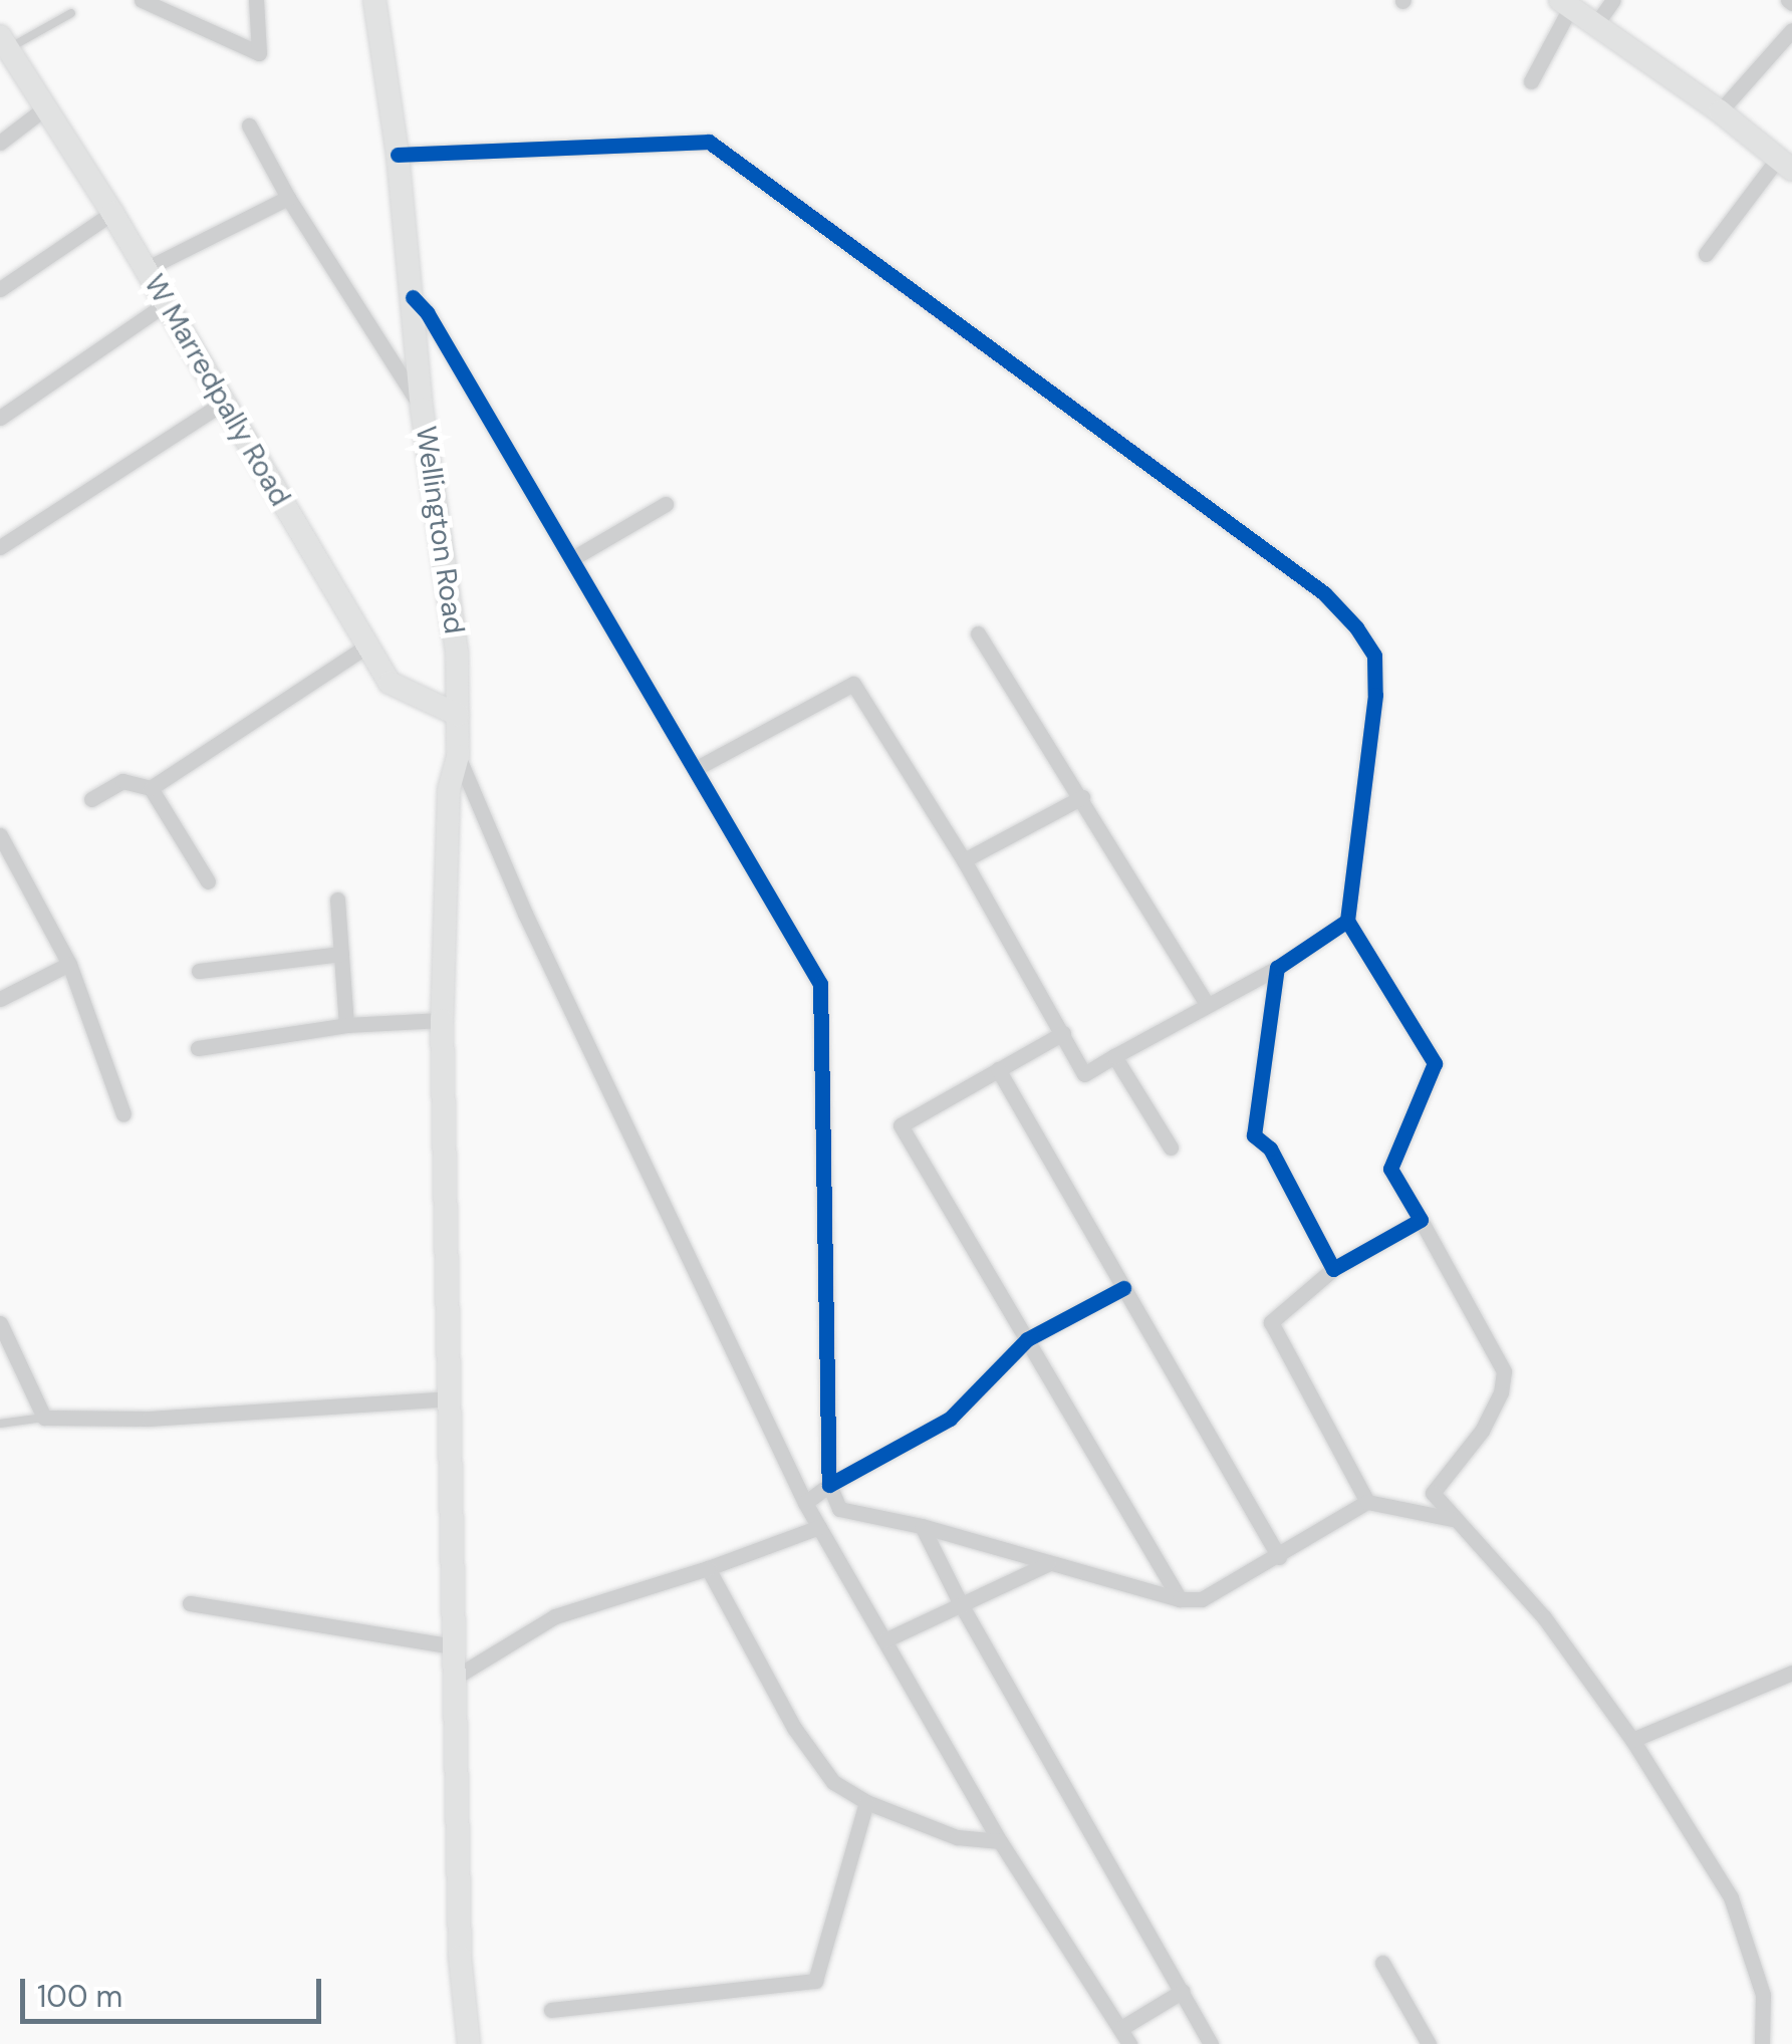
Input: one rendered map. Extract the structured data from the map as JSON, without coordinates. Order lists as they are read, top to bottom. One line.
{"streets":{"main road":["W Marredpally Road","Wellington Road"]},"crossings":[["W Marredpally Road","Wellington Road"]],"scale_bar":"100 m"}
